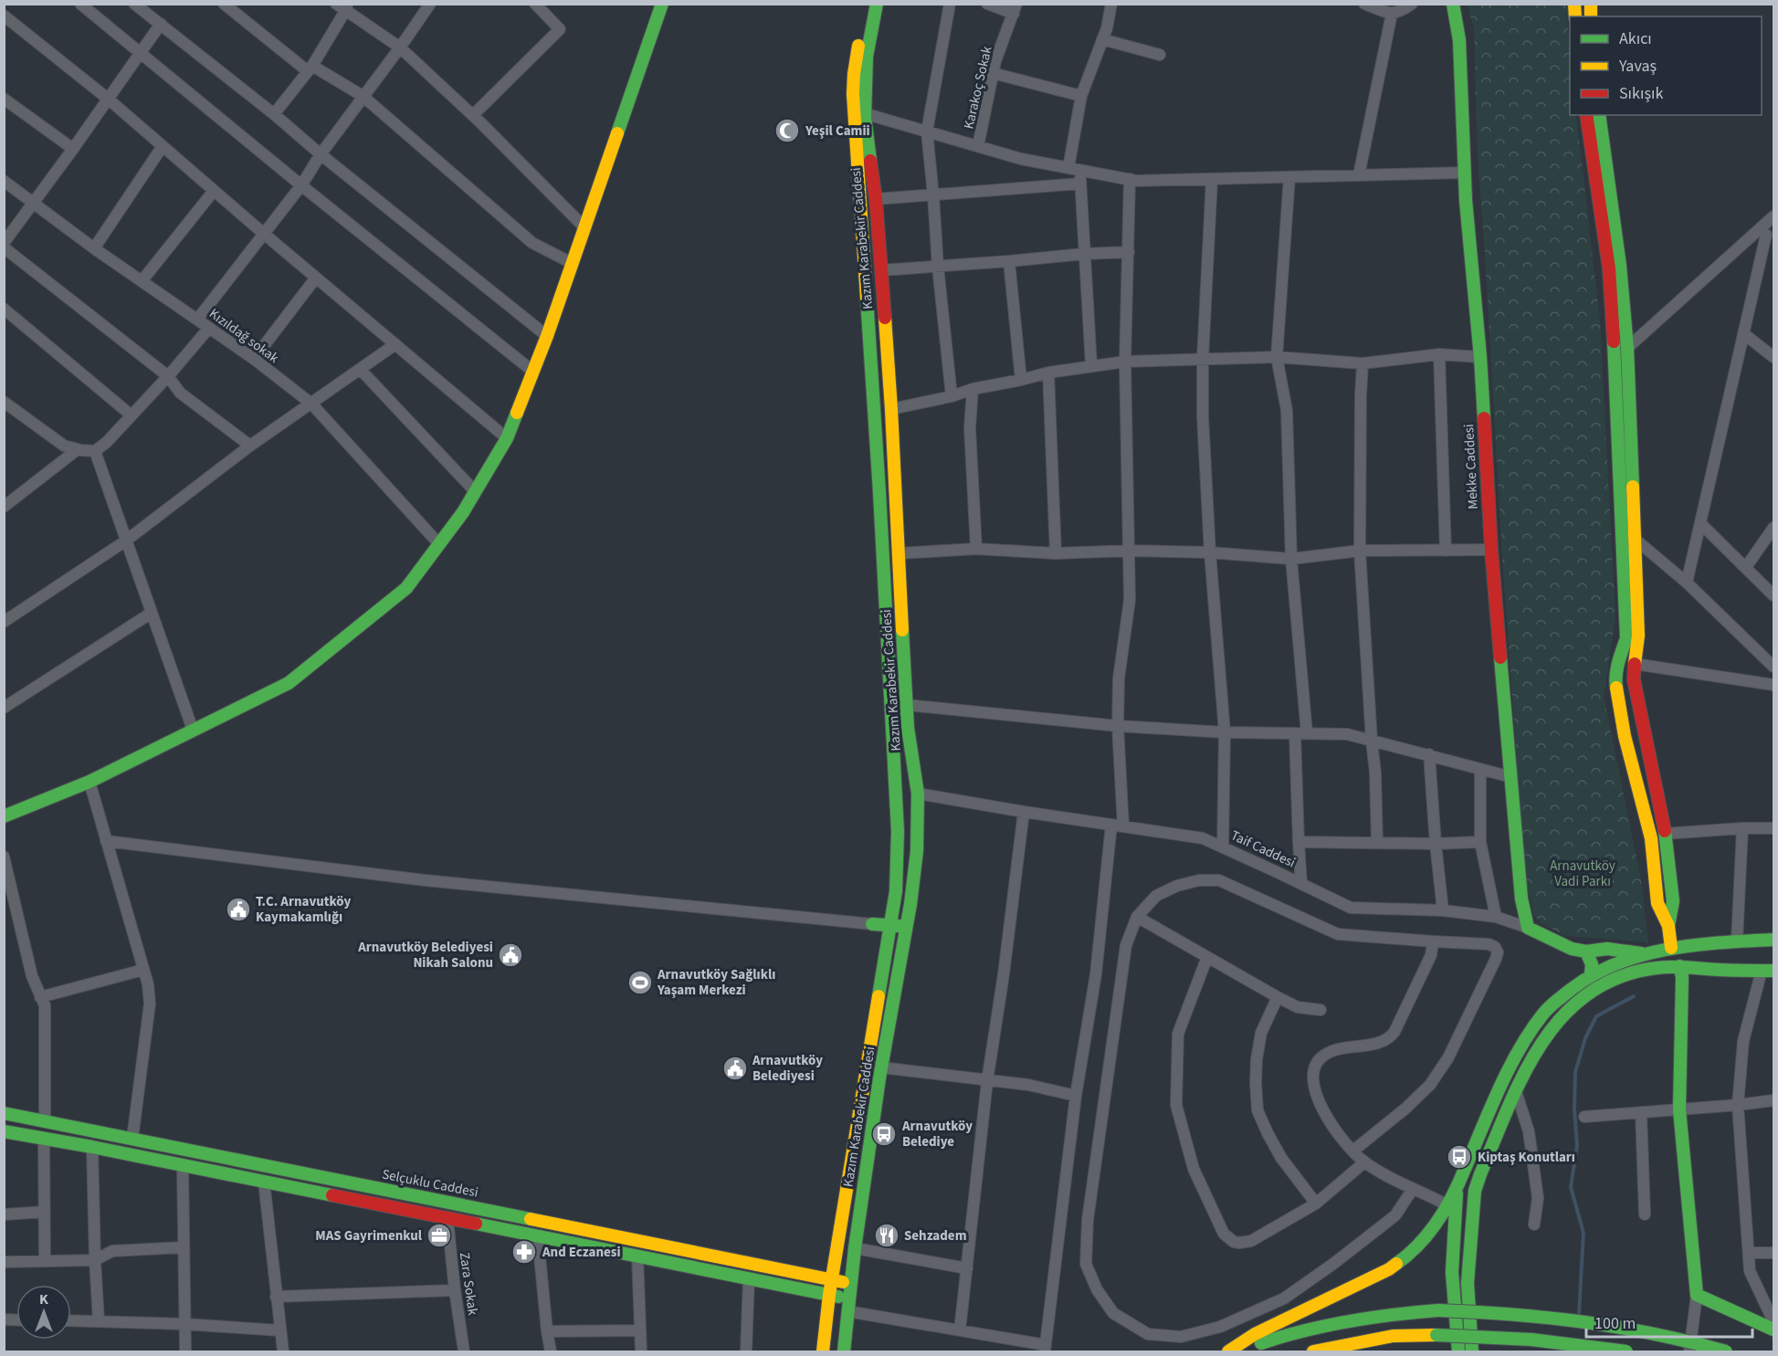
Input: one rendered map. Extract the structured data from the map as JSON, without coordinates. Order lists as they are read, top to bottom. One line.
{"streets":{"main road":["Kazım Karabekir Caddesi","Mekke Caddesi","Taif Caddesi","Selçuklu Caddesi"],"street":["Karakoç Sokak","Kızıldağ sokak","Zara Sokak"]},"crossings":[["Kazım Karabekir Caddesi","Taif Caddesi"],["Kazım Karabekir Caddesi","Selçuklu Caddesi"],["Mekke Caddesi","Taif Caddesi"]],"parks":["Arnavutköy Vadi Parkı"],"places":{"mosque":["Yeşil Camii"],"public building":["T.C. Arnavutköy Kaymakamlığı","Arnavutköy Belediyesi Nikah Salonu","Arnavutköy Belediyesi"],"sports":["Arnavutköy Sağlıklı Yaşam Merkezi"],"bus stop":["Arnavutköy Belediye","Kiptaş Konutları"],"office":["MAS Gayrimenkul"],"restaurant":["Sehzadem"],"pharmacy":["And Eczanesi"]},"legend":["Akıcı","Yavaş","Sıkışık"],"scale_bar":"100 m","north":"top"}
